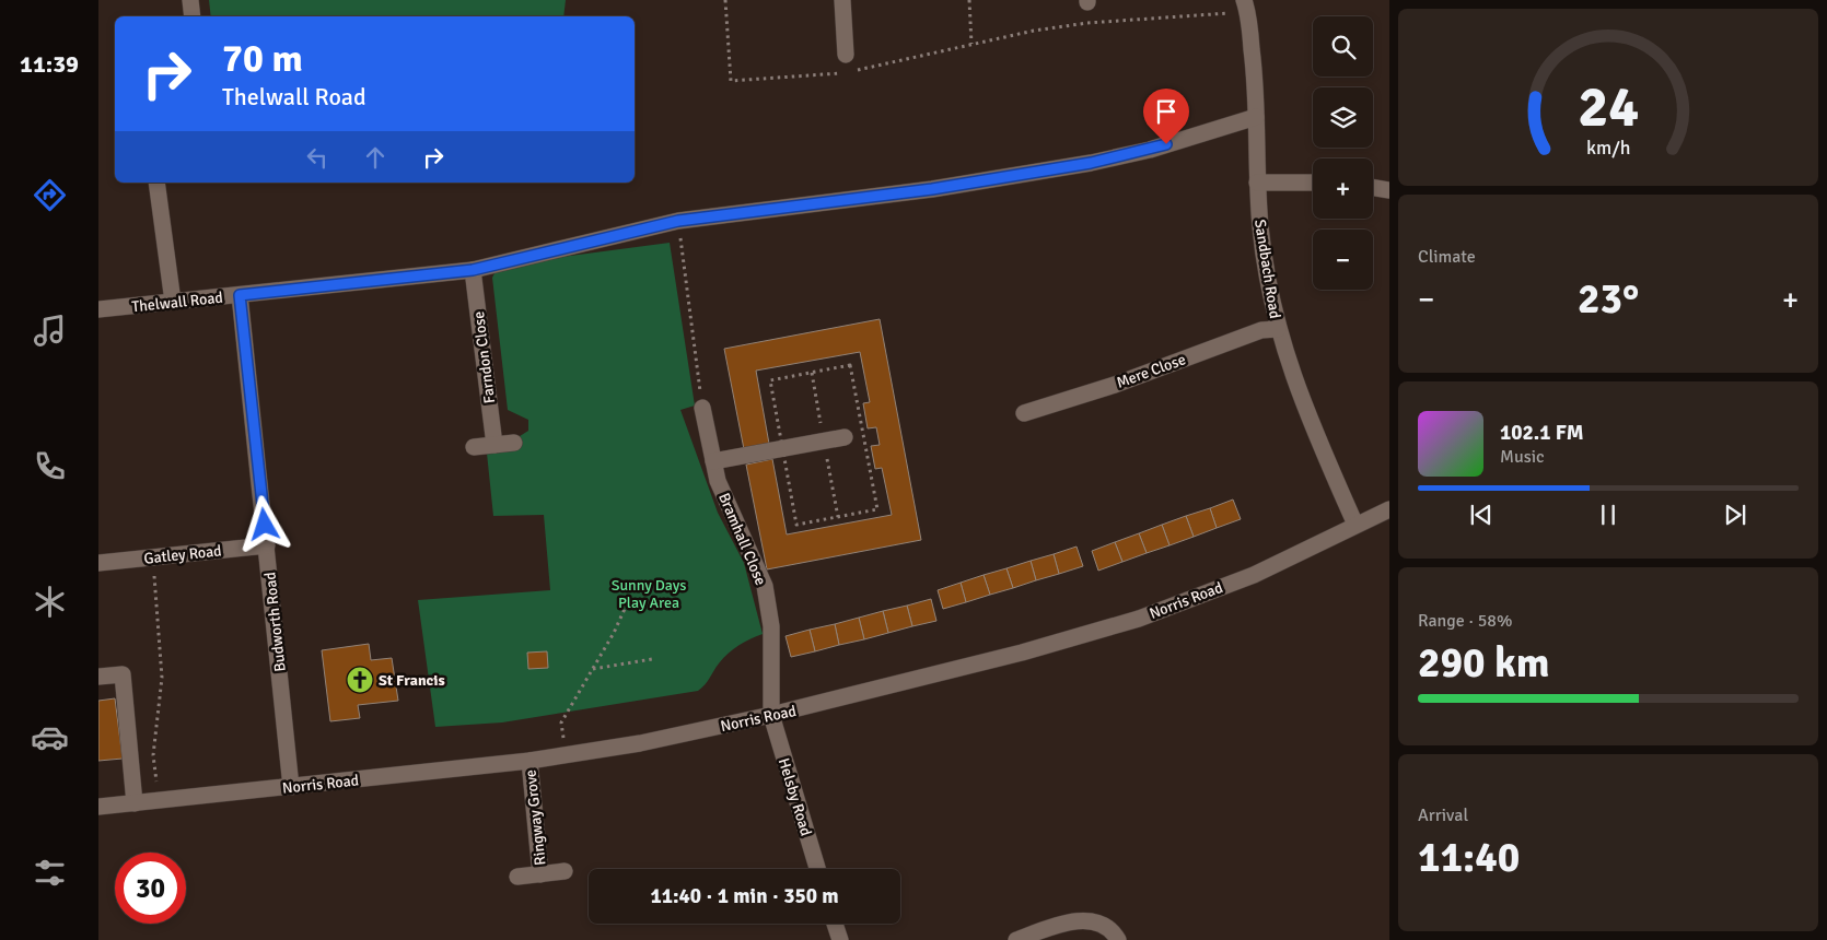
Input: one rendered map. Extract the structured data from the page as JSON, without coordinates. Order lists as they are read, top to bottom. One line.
{"streets":{"street":["Sandbach Road","Thelwall Road","Farndon Close","Mere Close","Bramhall Close","Gatley Road","Norris Road","Budworth Road","Helsby Road","Ringway Grove"]},"crossings":[["Sandbach Road","Thelwall Road"],["Sandbach Road","Mere Close"],["Sandbach Road","Norris Road"],["Thelwall Road","Farndon Close"],["Thelwall Road","Budworth Road"],["Bramhall Close","Norris Road"],["Bramhall Close","Helsby Road"],["Gatley Road","Budworth Road"],["Norris Road","Budworth Road"],["Norris Road","Helsby Road"],["Norris Road","Ringway Grove"]],"parks":["Sunny Days Play Area"],"places":{"church":["St Francis"]},"page":{"tabs":"11:39","map_buttons":["+","−"],"turn":["70 m","Thelwall Road"],"tile":["Climate",["Range · 58%","290 km"],["Arrival","11:40"]],"heat":["−","23°","+"],"song":["102.1 FM","Music"],"limit":"30","trip":"11:40 · 1 min · 350 m","gauge":["24","km/h"]}}
